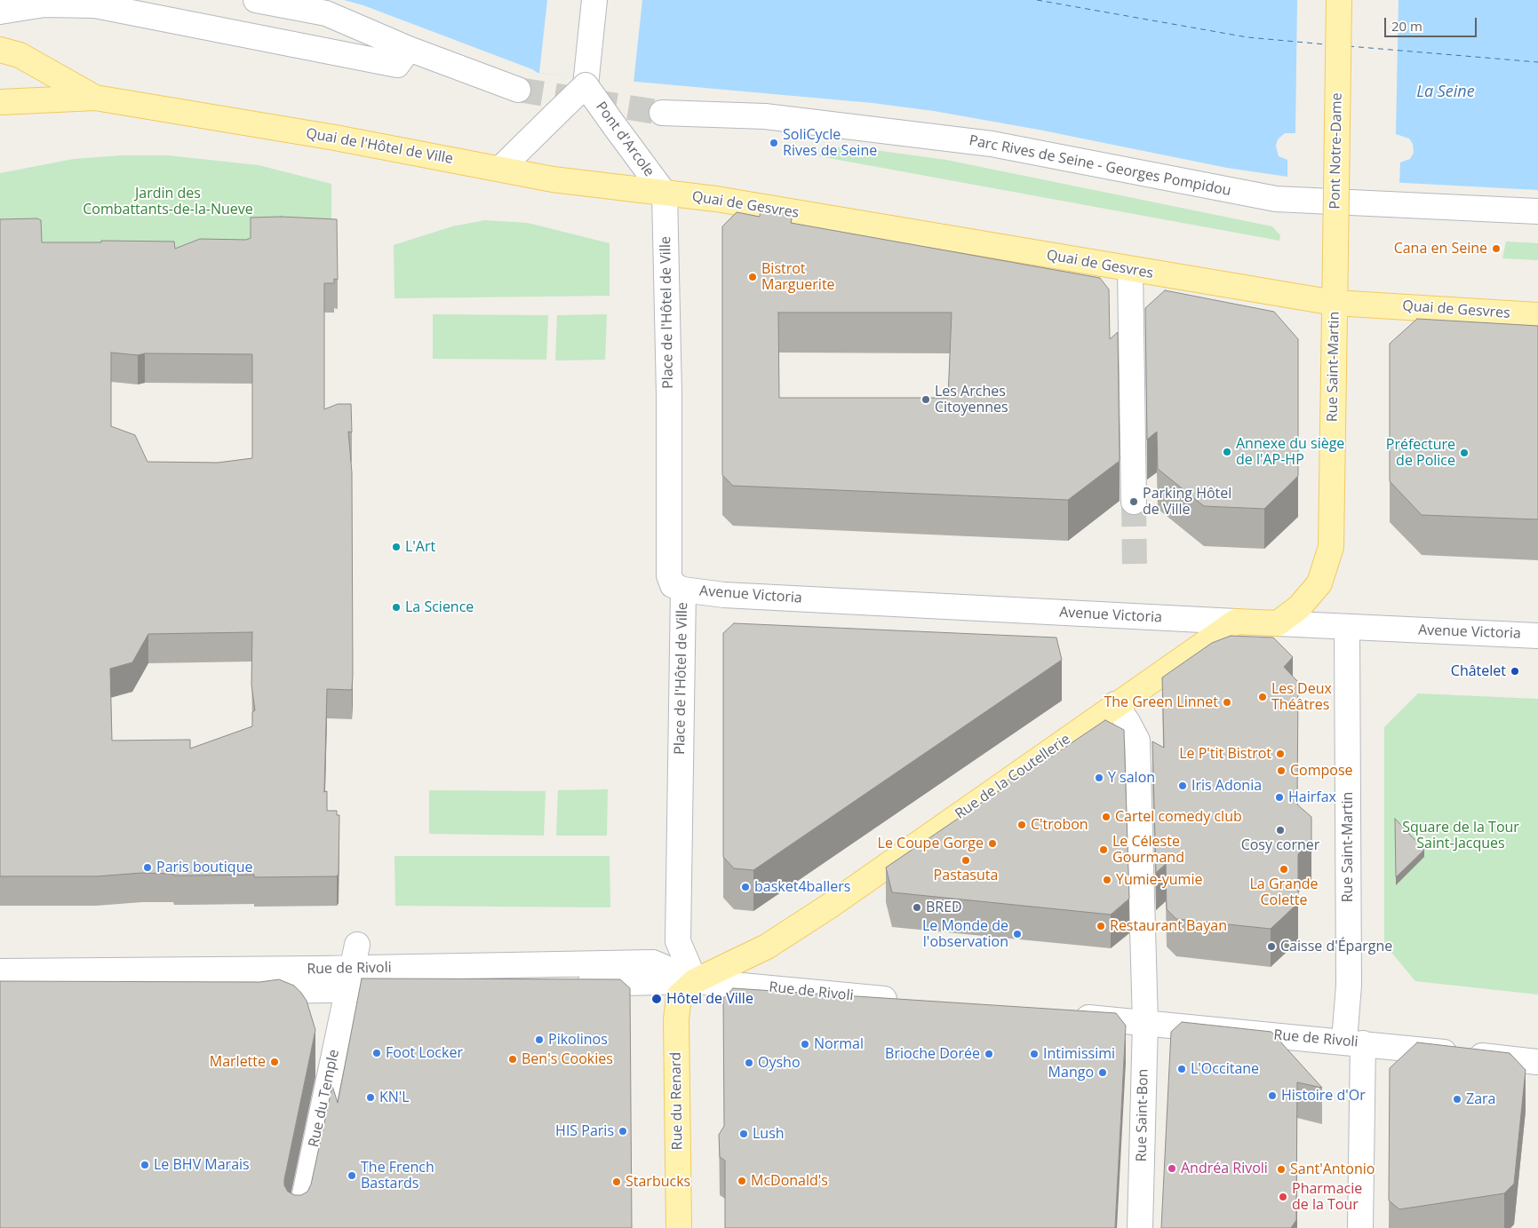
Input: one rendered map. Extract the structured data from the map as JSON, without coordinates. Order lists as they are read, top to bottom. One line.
{"streets":{"main road":["Quai de l'Hôtel de Ville","Pont Notre-Dame","Quai de Gesvres","Rue Saint-Martin","Avenue Victoria","Rue de la Coutellerie","Rue du Renard"],"street":["Pont d'Arcole","Parc Rives de Seine - Georges Pompidou","Place de l'Hôtel de Ville","Rue de Rivoli","Rue du Temple","Rue Saint-Bon"]},"crossings":[["Pont d'Arcole","Quai de l'Hôtel de Ville"],["Pont d'Arcole","Quai de Gesvres"],["Pont d'Arcole","Place de l'Hôtel de Ville"],["Quai de l'Hôtel de Ville","Quai de Gesvres"],["Quai de l'Hôtel de Ville","Place de l'Hôtel de Ville"],["Pont Notre-Dame","Quai de Gesvres"],["Pont Notre-Dame","Rue Saint-Martin"],["Quai de Gesvres","Place de l'Hôtel de Ville"],["Quai de Gesvres","Rue Saint-Martin"],["Place de l'Hôtel de Ville","Avenue Victoria"],["Place de l'Hôtel de Ville","Rue de la Coutellerie"],["Place de l'Hôtel de Ville","Rue de Rivoli"],["Place de l'Hôtel de Ville","Rue du Renard"],["Rue Saint-Martin","Avenue Victoria"],["Rue Saint-Martin","Rue de Rivoli"],["Avenue Victoria","Rue de la Coutellerie"],["Rue de la Coutellerie","Rue de Rivoli"],["Rue de la Coutellerie","Rue du Renard"],["Rue de la Coutellerie","Rue Saint-Bon"],["Rue de Rivoli","Rue du Temple"],["Rue de Rivoli","Rue du Renard"],["Rue de Rivoli","Rue Saint-Bon"]],"water":["La Seine"],"parks":["Jardin des Combattants-de-la-Nueve","Square de la Tour Saint-Jacques"],"places":["SoliCycle Rives de Seine","Cana en Seine","Bistrot Marguerite","Les Arches Citoyennes","Annexe du siège de l'AP-HP","Préfecture de Police","Parking Hôtel de Ville","L'Art","La Science","Châtelet","Les Deux Théâtres","The Green Linnet","Le P'tit Bistrot","Compose","Y salon","Iris Adonia","Hairfax","Cartel comedy club","C'trobon","Cosy corner","Le Coupe Gorge","Le Céleste Gourmand","Pastasuta","Paris boutique","La Grande Colette","Yumie-yumie","basket4ballers","BRED","Restaurant Bayan","Le Monde de l'observation","Caisse d'Épargne","Hôtel de Ville","Pikolinos","Normal","Foot Locker","Brioche Dorée","Intimissimi","Ben's Cookies","Marlette","Oysho","L'Occitane","Mango","Histoire d'Or","KN'L","Zara","HIS Paris","Lush","Le BHV Marais","Andréa Rivoli","Sant'Antonio","The French Bastards","McDonald's","Starbucks","Pharmacie de la Tour"],"scale_bar":"20 m"}
